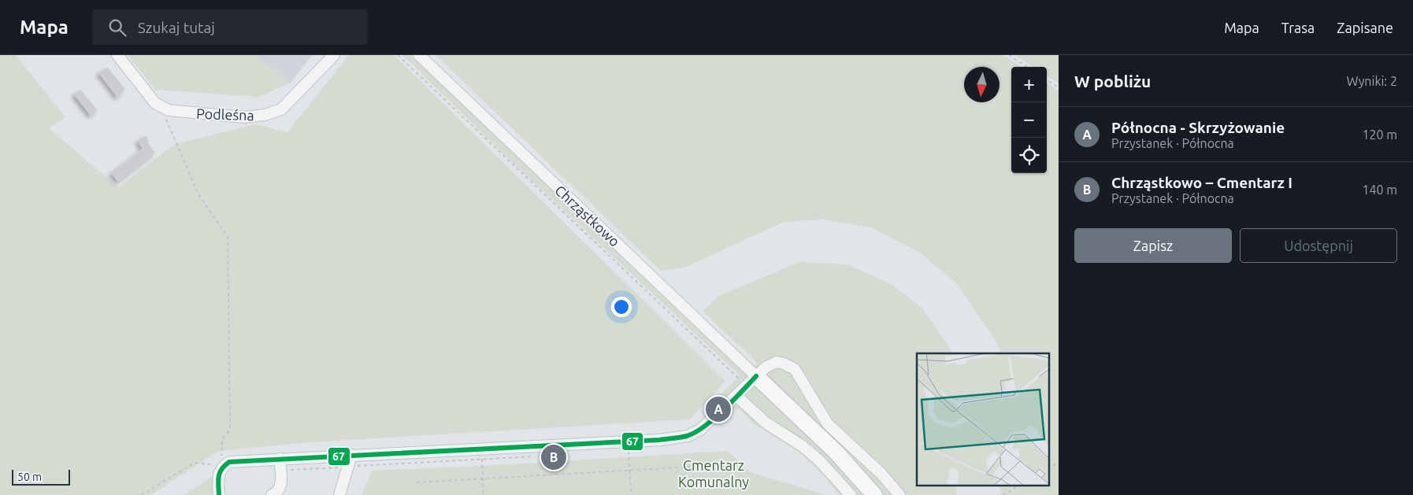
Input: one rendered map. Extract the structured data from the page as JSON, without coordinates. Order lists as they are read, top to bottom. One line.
{"streets":{"street":["Podleśna","Chrząstkowo"]},"parks":["Cmentarz Komunalny"],"lines":["transit line 67"],"scale_bar":"50 m","north":"bottom","page":{"header":"Mapa","search":"Szukaj tutaj","nav":["Mapa","Trasa","Zapisane"],"heading":["W pobliżu","Wyniki: 2"],"map_buttons":["+","−"],"list":[{"mark":"A","name":"Północna - Skrzyżowanie","note":"Przystanek · Północna","value":"120 m"},{"mark":"B","name":"Chrząstkowo – Cmentarz I","note":"Przystanek · Północna","value":"140 m"}],"buttons":["Zapisz","Udostępnij"],"pins":["A","B"],"scale":"50 m"}}
